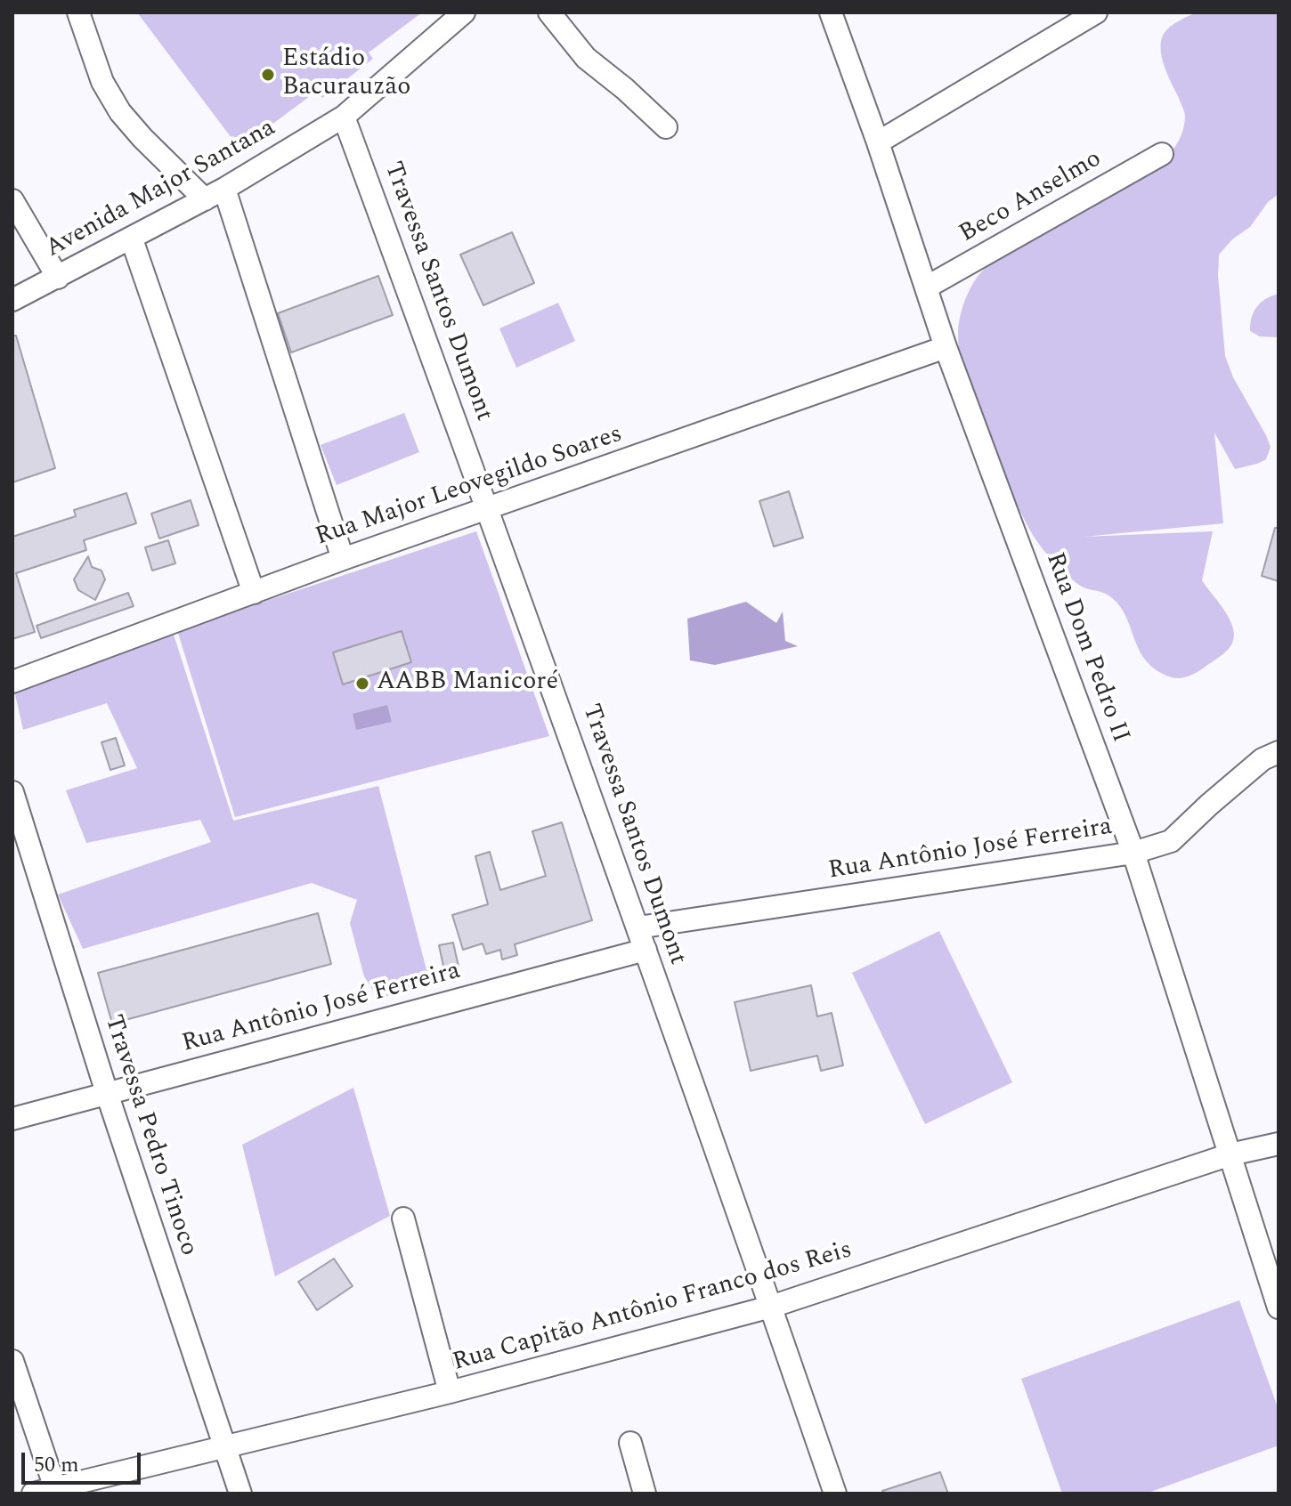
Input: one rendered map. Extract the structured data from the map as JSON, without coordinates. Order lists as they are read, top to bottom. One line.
{"streets":{"street":["Avenida Major Santana","Beco Anselmo","Travessa Santos Dumont","Rua Major Leovegildo Soares","Rua Dom Pedro II","Rua Antônio José Ferreira","Travessa Pedro Tinoco","Rua Capitão Antônio Franco dos Reis"]},"crossings":[["Avenida Major Santana","Travessa Santos Dumont"],["Beco Anselmo","Rua Dom Pedro II"],["Travessa Santos Dumont","Rua Major Leovegildo Soares"],["Travessa Santos Dumont","Rua Antônio José Ferreira"],["Travessa Santos Dumont","Rua Capitão Antônio Franco dos Reis"],["Rua Major Leovegildo Soares","Rua Dom Pedro II"],["Rua Dom Pedro II","Rua Antônio José Ferreira"],["Rua Dom Pedro II","Rua Capitão Antônio Franco dos Reis"],["Rua Antônio José Ferreira","Travessa Pedro Tinoco"],["Travessa Pedro Tinoco","Rua Capitão Antônio Franco dos Reis"]],"places":["Estádio Bacurauzão","AABB Manicoré"],"scale_bar":"50 m"}
